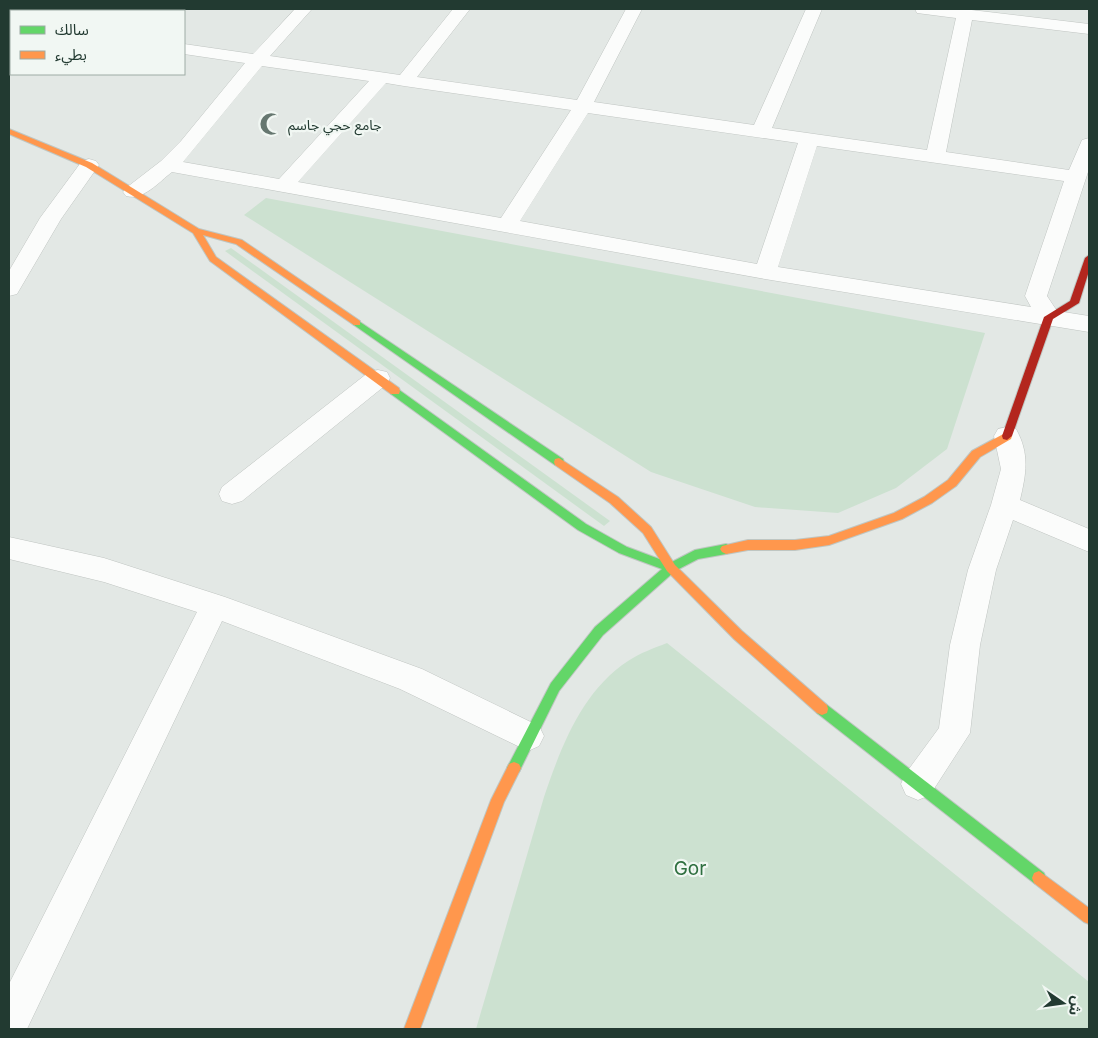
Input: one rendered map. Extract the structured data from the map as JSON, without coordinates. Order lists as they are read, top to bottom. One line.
{"parks":["Gor"],"places":{"mosque":["جامع حجي جاسم"]},"legend":["سالك","بطيء"],"north":"right"}
